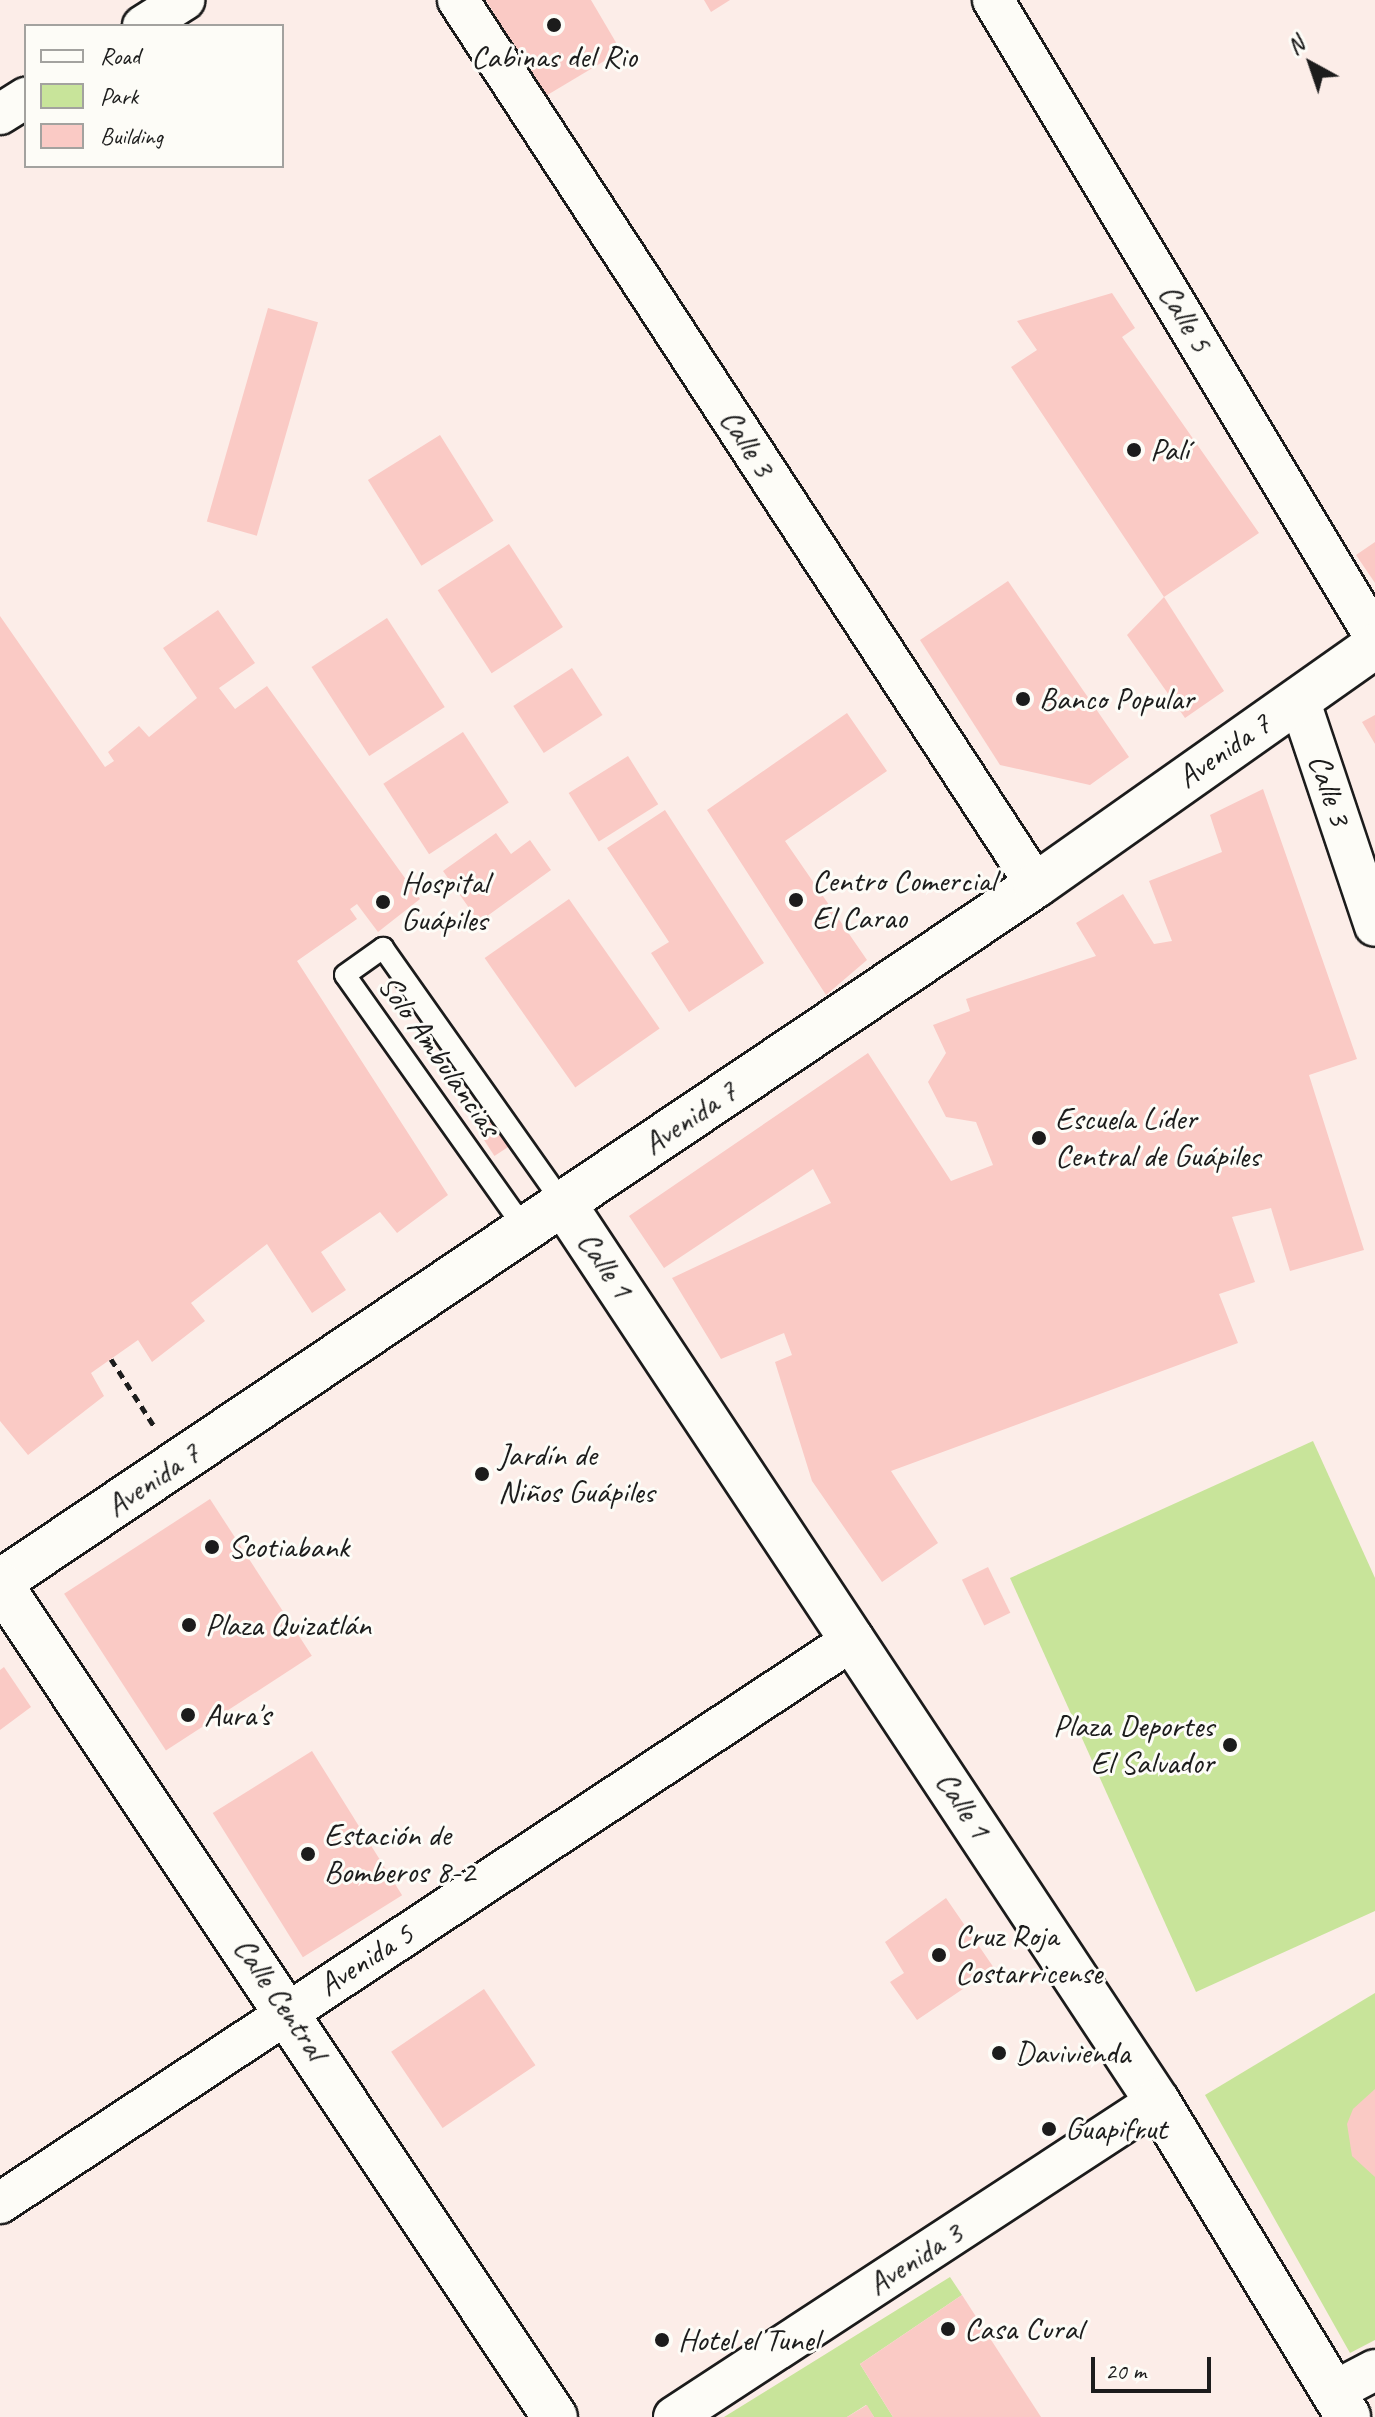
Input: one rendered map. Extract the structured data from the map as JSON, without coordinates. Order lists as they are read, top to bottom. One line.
{"streets":{"main road":["Avenida 7","Calle 1","Calle Central"],"street":["Calle 5","Calle 3","Avenida 5","Avenida 3"],"lane":["Solo Ambulancias"]},"crossings":[["Calle 3","Avenida 7"],["Avenida 7","Solo Ambulancias"],["Avenida 7","Calle 1"],["Avenida 7","Calle Central"],["Solo Ambulancias","Calle 1"],["Calle 1","Avenida 5"],["Calle 1","Avenida 3"],["Avenida 5","Calle Central"]],"places":["Cabinas del Rio","Palí","Banco Popular","Centro Comercial El Carao","Hospital Guápiles","Escuela Líder Central de Guápiles","Jardín de Niños Guápiles","Scotiabank","Plaza Quizatlán","Aura's","Plaza Deportes El Salvador","Estación de Bomberos 8-2","Cruz Roja Costarricense","Davivienda","Guapifrut","Casa Cural","Hotel el Tunel"],"legend":["Road","Park","Building"],"scale_bar":"20 m","north":"top left"}
